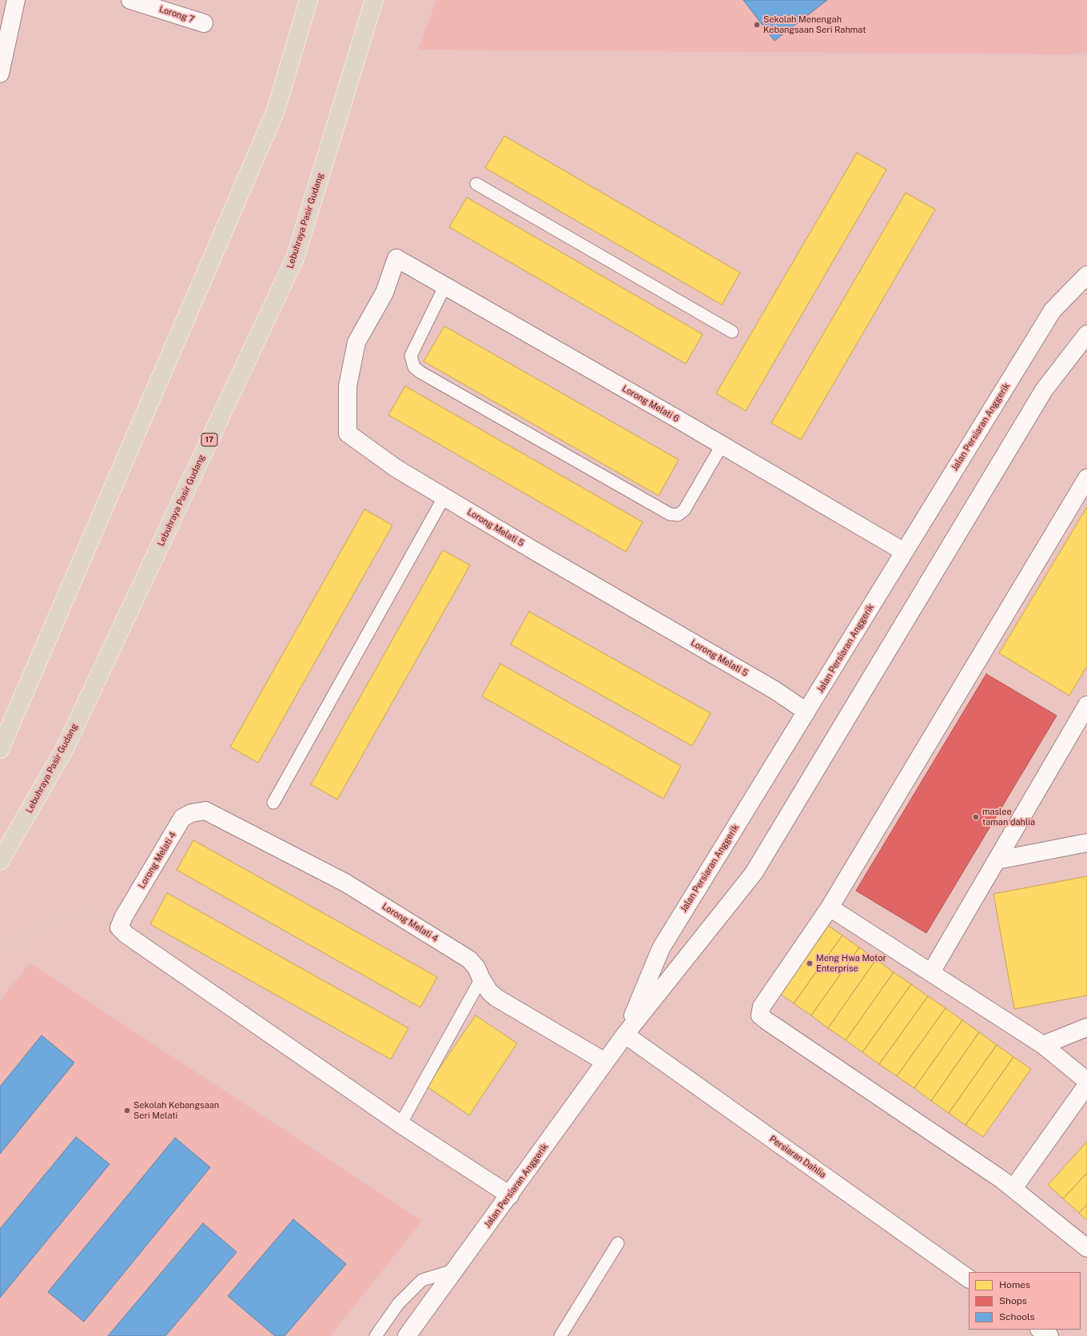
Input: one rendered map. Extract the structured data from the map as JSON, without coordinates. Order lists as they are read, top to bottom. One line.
{"streets":{"highway":["Lebuhraya Pasir Gudang","17"],"street":["Lorong 7","Lorong Melati 6","Jalan Persiaran Anggerik","Lorong Melati 5","Lorong Melati 4","Persiaran Dahlia"]},"crossings":[["Lorong Melati 6","Jalan Persiaran Anggerik"],["Lorong Melati 6","Lorong Melati 5"],["Jalan Persiaran Anggerik","Lorong Melati 5"],["Jalan Persiaran Anggerik","Lorong Melati 4"],["Jalan Persiaran Anggerik","Persiaran Dahlia"]],"places":["Sekolah Menengah Kebangsaan Seri Rahmat","maslee taman dahlia","Meng Hwa Motor Enterprise","Sekolah Kebangsaan Seri Melati"],"legend":["Homes","Shops","Schools"]}
